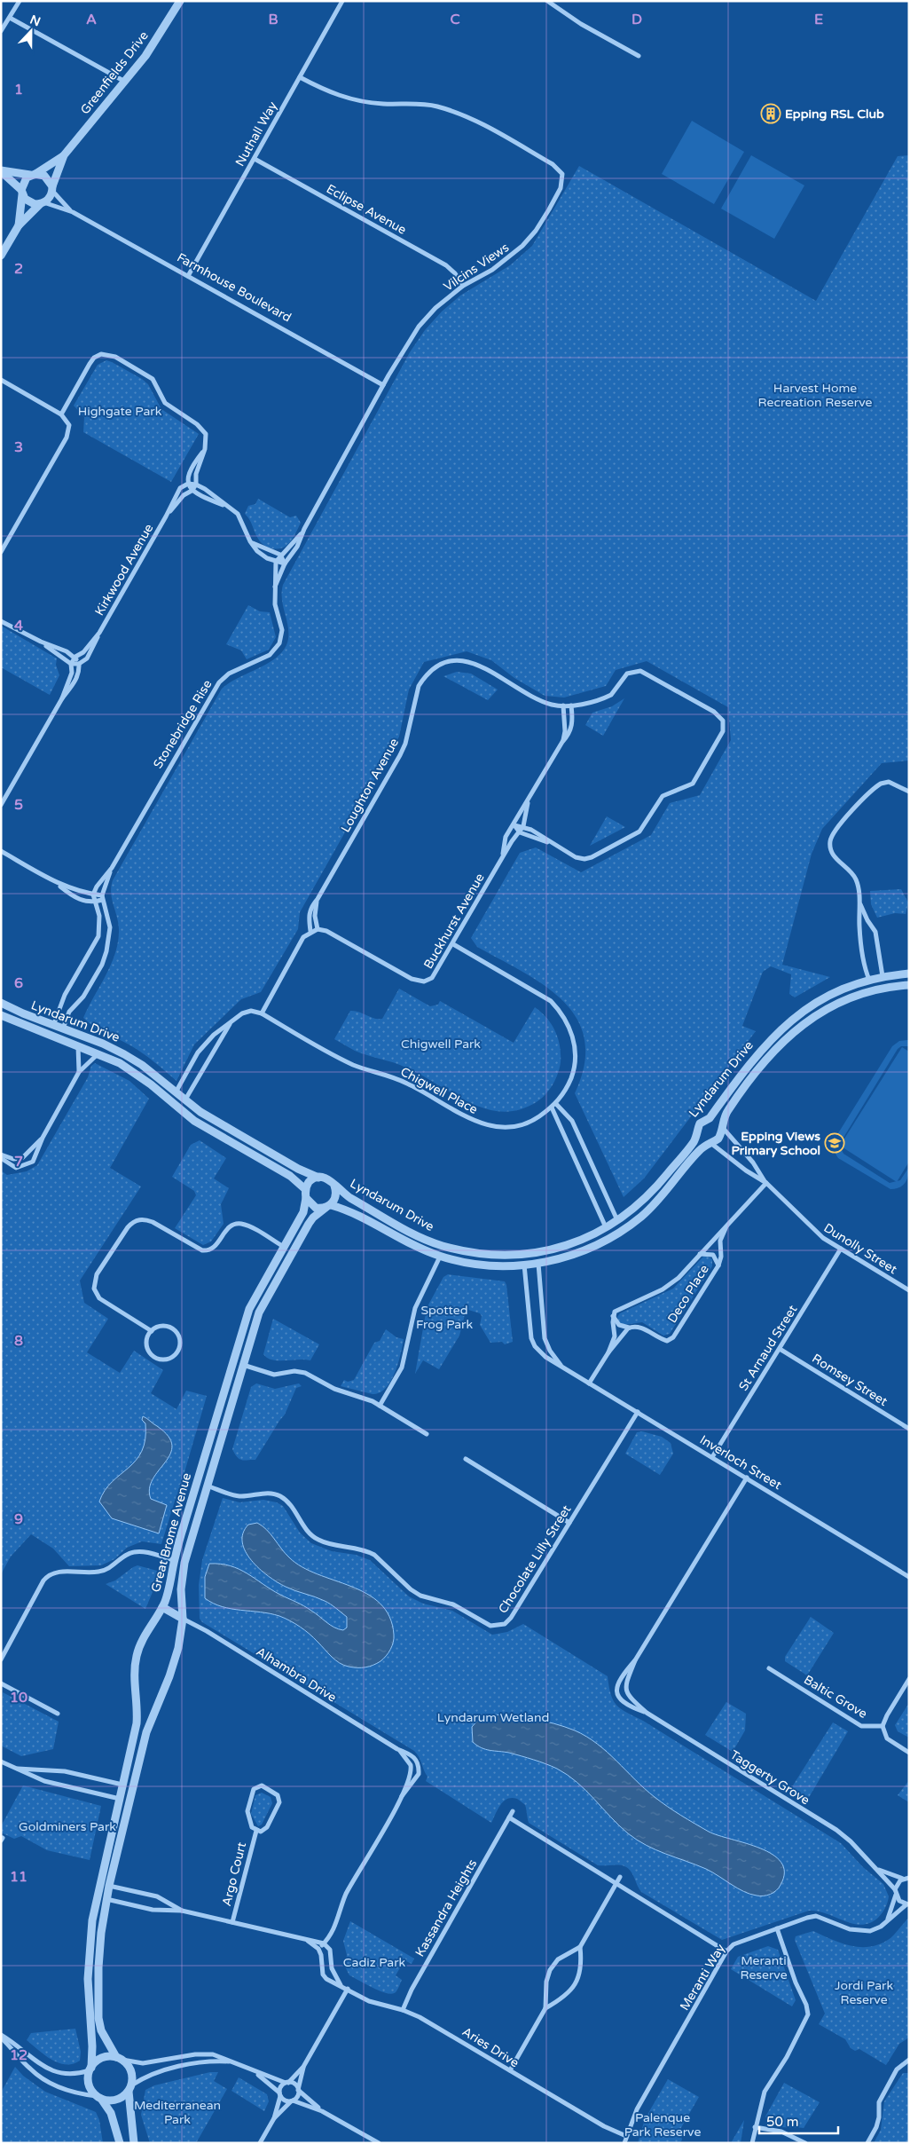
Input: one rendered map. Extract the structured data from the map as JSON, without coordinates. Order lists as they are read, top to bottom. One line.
{"streets":{"street":["Greenfields Drive","Nuthall Way","Eclipse Avenue","Vilcins Views","Farmhouse Boulevard","Kirkwood Avenue","Stonebridge Rise","Loughton Avenue","Buckhurst Avenue","Lyndarum Drive","Chigwell Place","Dunolly Street","Deco Place","St Arnaud Street","Romsey Street","Inverloch Street","Great Brome Avenue","Chocolate Lilly Street","Alhambra Drive","Baltic Grove","Taggerty Grove","Argo Court","Kassandra Heights","Meranti Way","Aries Drive"]},"crossings":[["Greenfields Drive","Farmhouse Boulevard"],["Nuthall Way","Eclipse Avenue"],["Nuthall Way","Vilcins Views"],["Nuthall Way","Farmhouse Boulevard"],["Eclipse Avenue","Vilcins Views"],["Vilcins Views","Farmhouse Boulevard"],["Vilcins Views","Stonebridge Rise"],["Loughton Avenue","Buckhurst Avenue"],["Buckhurst Avenue","Chigwell Place"],["Lyndarum Drive","Dunolly Street"],["Lyndarum Drive","Inverloch Street"],["Lyndarum Drive","Great Brome Avenue"],["Dunolly Street","Deco Place"],["Dunolly Street","St Arnaud Street"],["St Arnaud Street","Romsey Street"],["St Arnaud Street","Inverloch Street"],["Inverloch Street","Chocolate Lilly Street"],["Inverloch Street","Taggerty Grove"],["Great Brome Avenue","Chocolate Lilly Street"],["Great Brome Avenue","Alhambra Drive"],["Alhambra Drive","Aries Drive"],["Taggerty Grove","Meranti Way"],["Kassandra Heights","Aries Drive"],["Meranti Way","Aries Drive"]],"parks":["Harvest Home Recreation Reserve","Highgate Park","Chigwell Park","Spotted Frog Park","Lyndarum Wetland","Goldminers Park","Meranti Reserve","Cadiz Park","Jordi Park Reserve","Mediterranean Park","Palenque Park Reserve"],"places":{"building":["Epping RSL Club"],"school or university":["Epping Views Primary School"]},"scale_bar":"50 m","north":"top","grid":{"columns":["A","B","C","D","E"],"rows":["1","2","3","4","5","6","7","8","9","10","11","12"]}}
